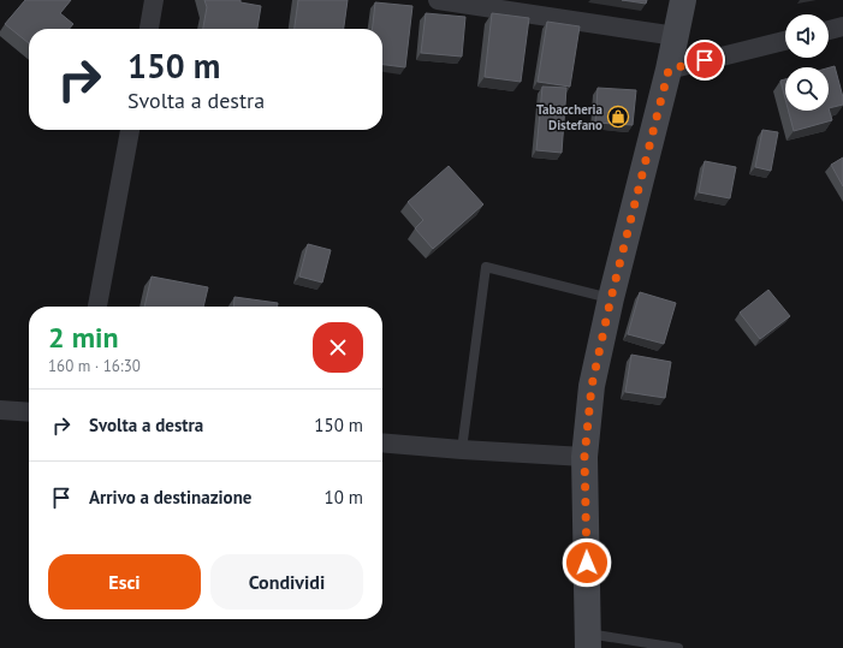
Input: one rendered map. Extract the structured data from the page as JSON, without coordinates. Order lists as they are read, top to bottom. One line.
{"places":{"shop":["Tabaccheria Distefano"]},"page":{"turn":["150 m","Svolta a destra"],"heading":["2 min","160 m · 16:30"],"list":[{"name":"Svolta a destra","value":"150 m"},{"name":"Arrivo a destinazione","value":"10 m"}],"buttons":["Esci","Condividi"]}}
